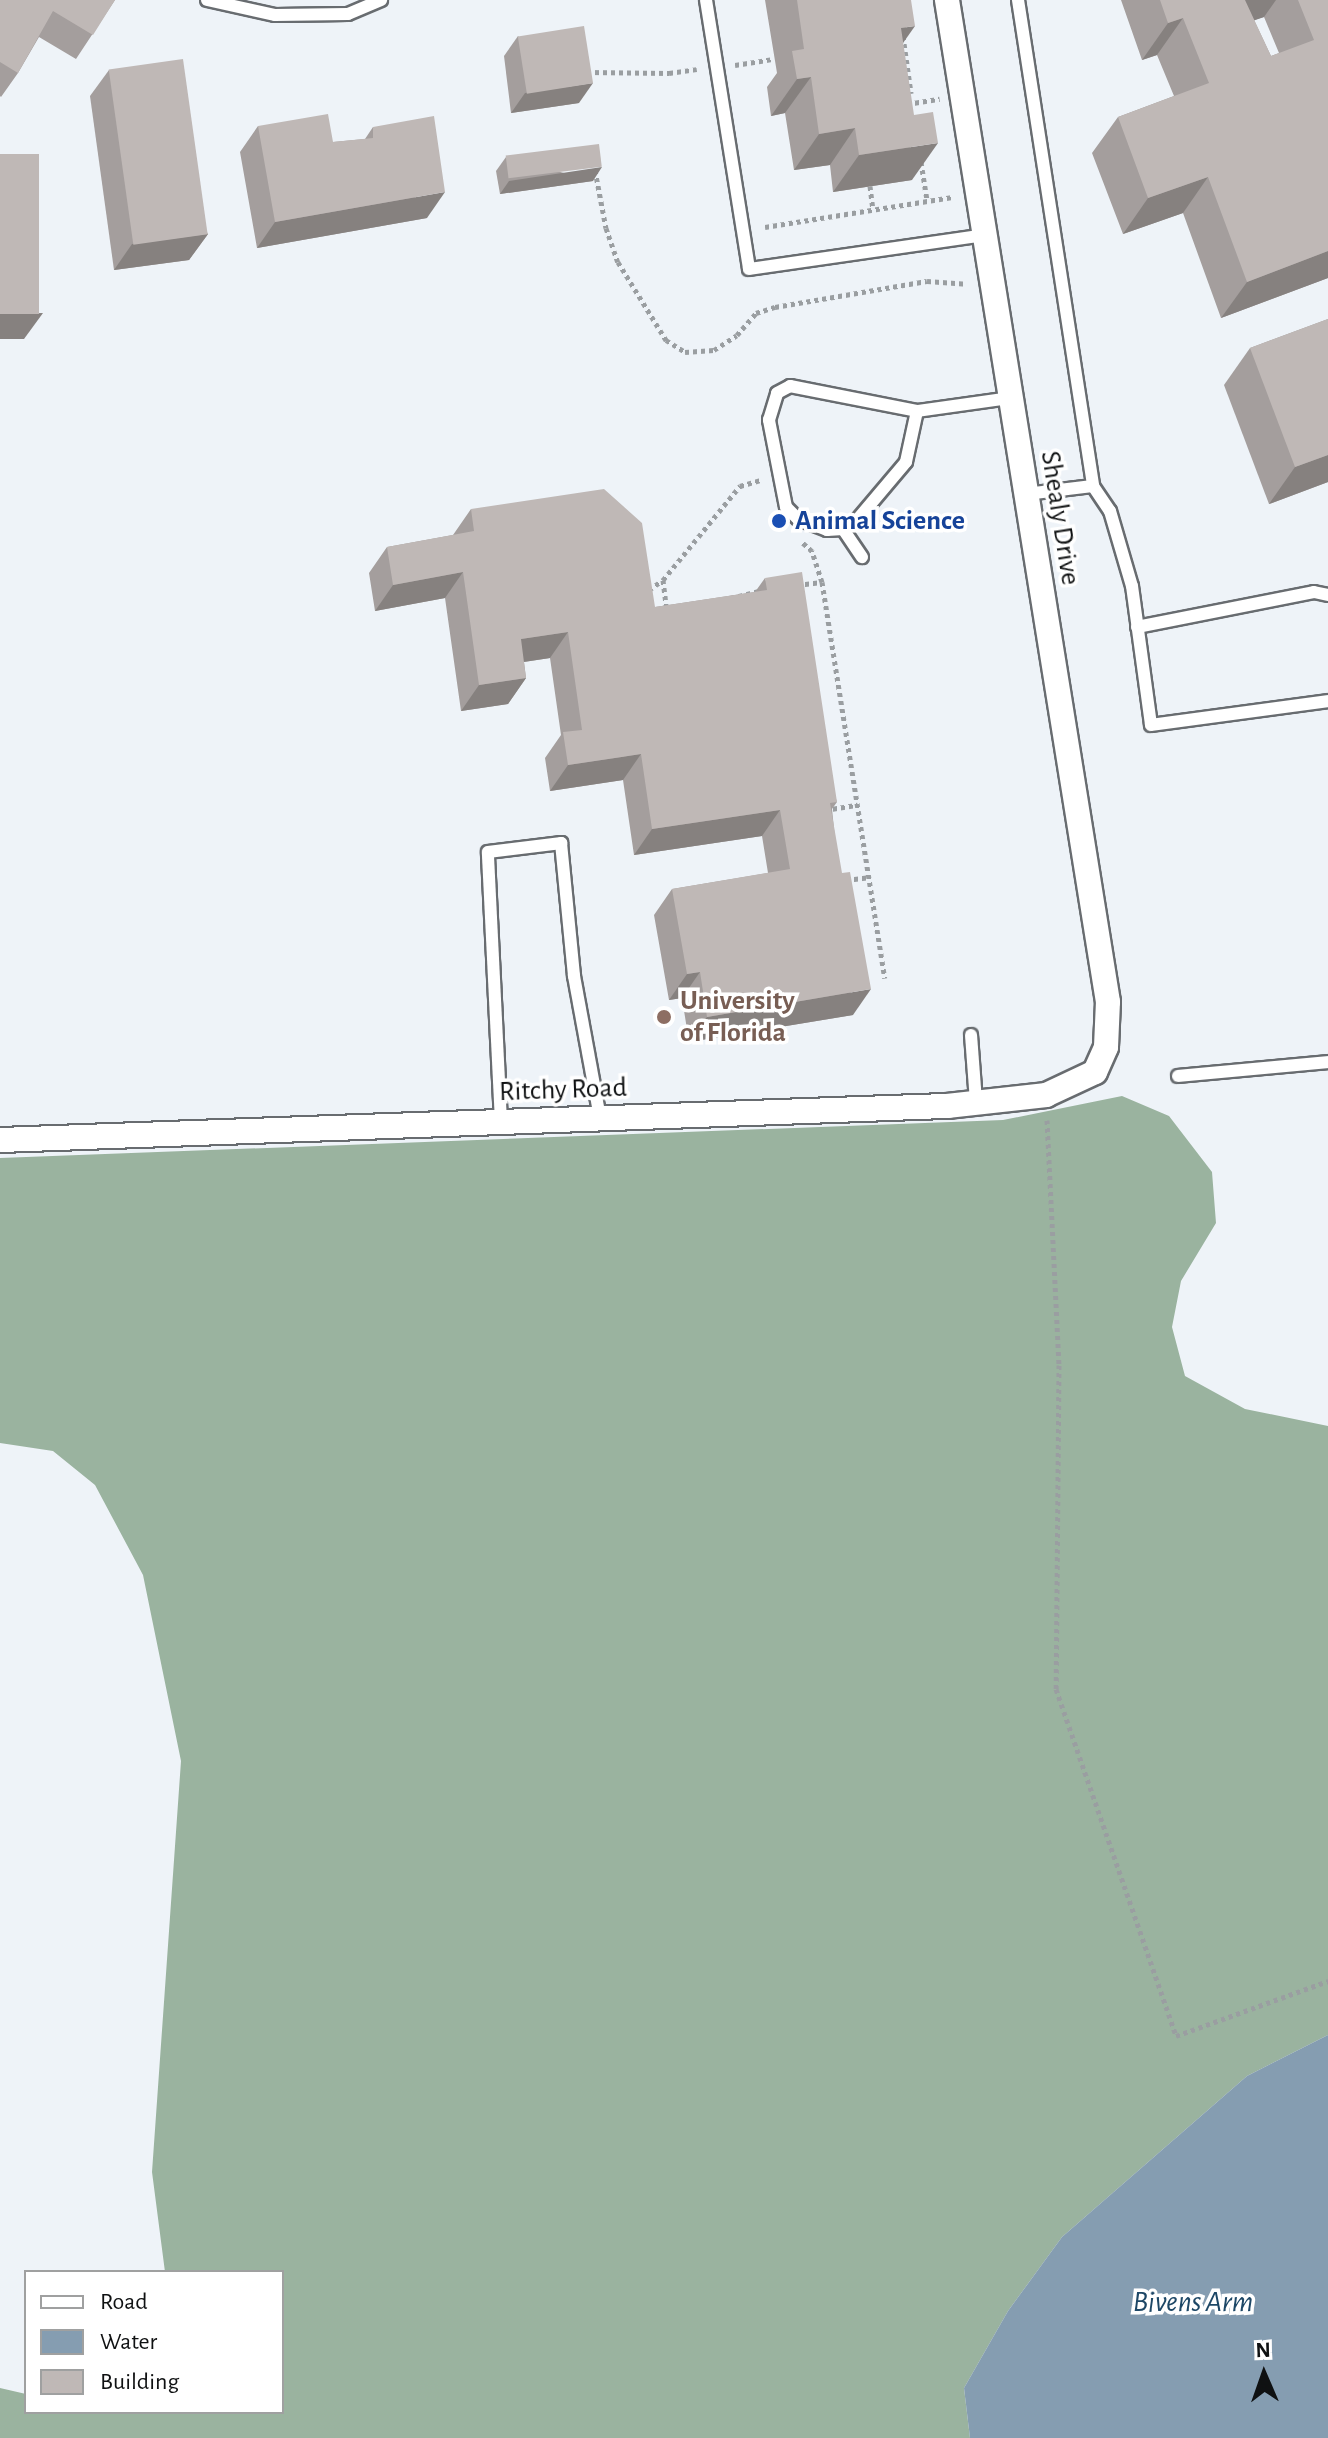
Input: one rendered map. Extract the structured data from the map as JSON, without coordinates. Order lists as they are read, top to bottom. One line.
{"streets":{"street":["Shealy Drive","Ritchy Road"]},"crossings":[["Shealy Drive","Ritchy Road"]],"water":["Bivens Arm"],"places":["Animal Science","University of Florida"],"legend":["Road","Water","Building"],"north":"top"}
